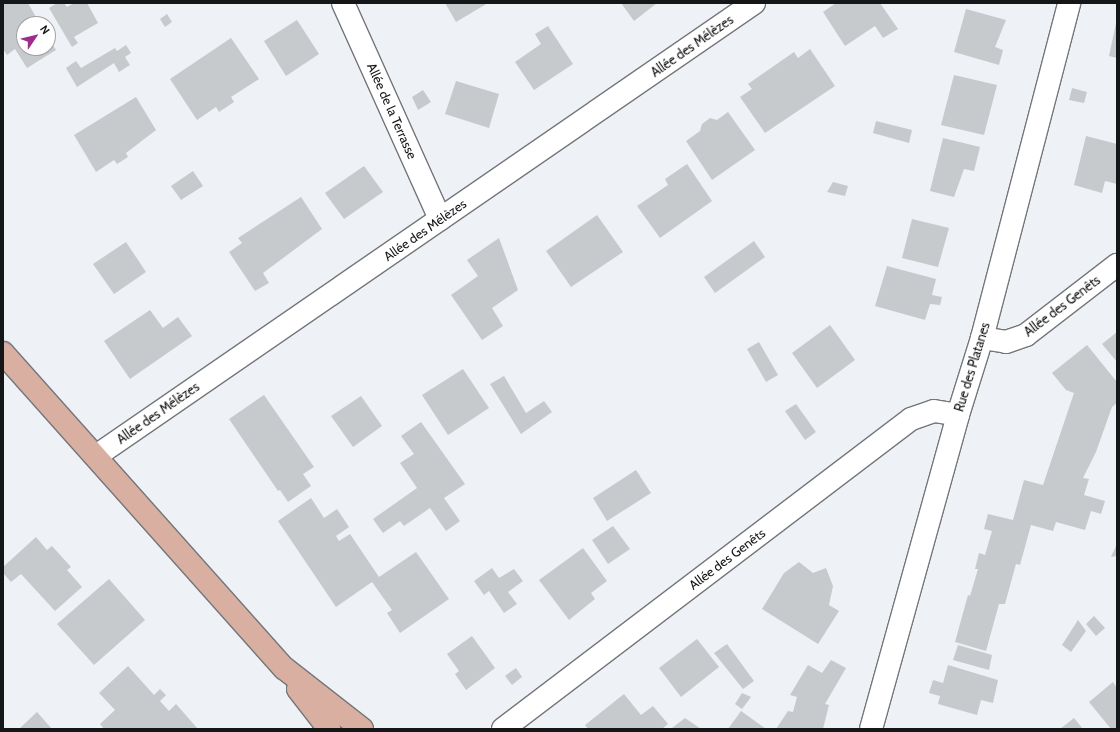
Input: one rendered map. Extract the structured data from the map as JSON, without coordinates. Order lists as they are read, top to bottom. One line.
{"streets":{"street":["Allée des Mélèzes","Allée de la Terrasse","Allée des Genêts","Rue des Platanes"]},"crossings":[["Allée des Mélèzes","Allée de la Terrasse"],["Allée des Genêts","Rue des Platanes"]],"north":"top right"}
